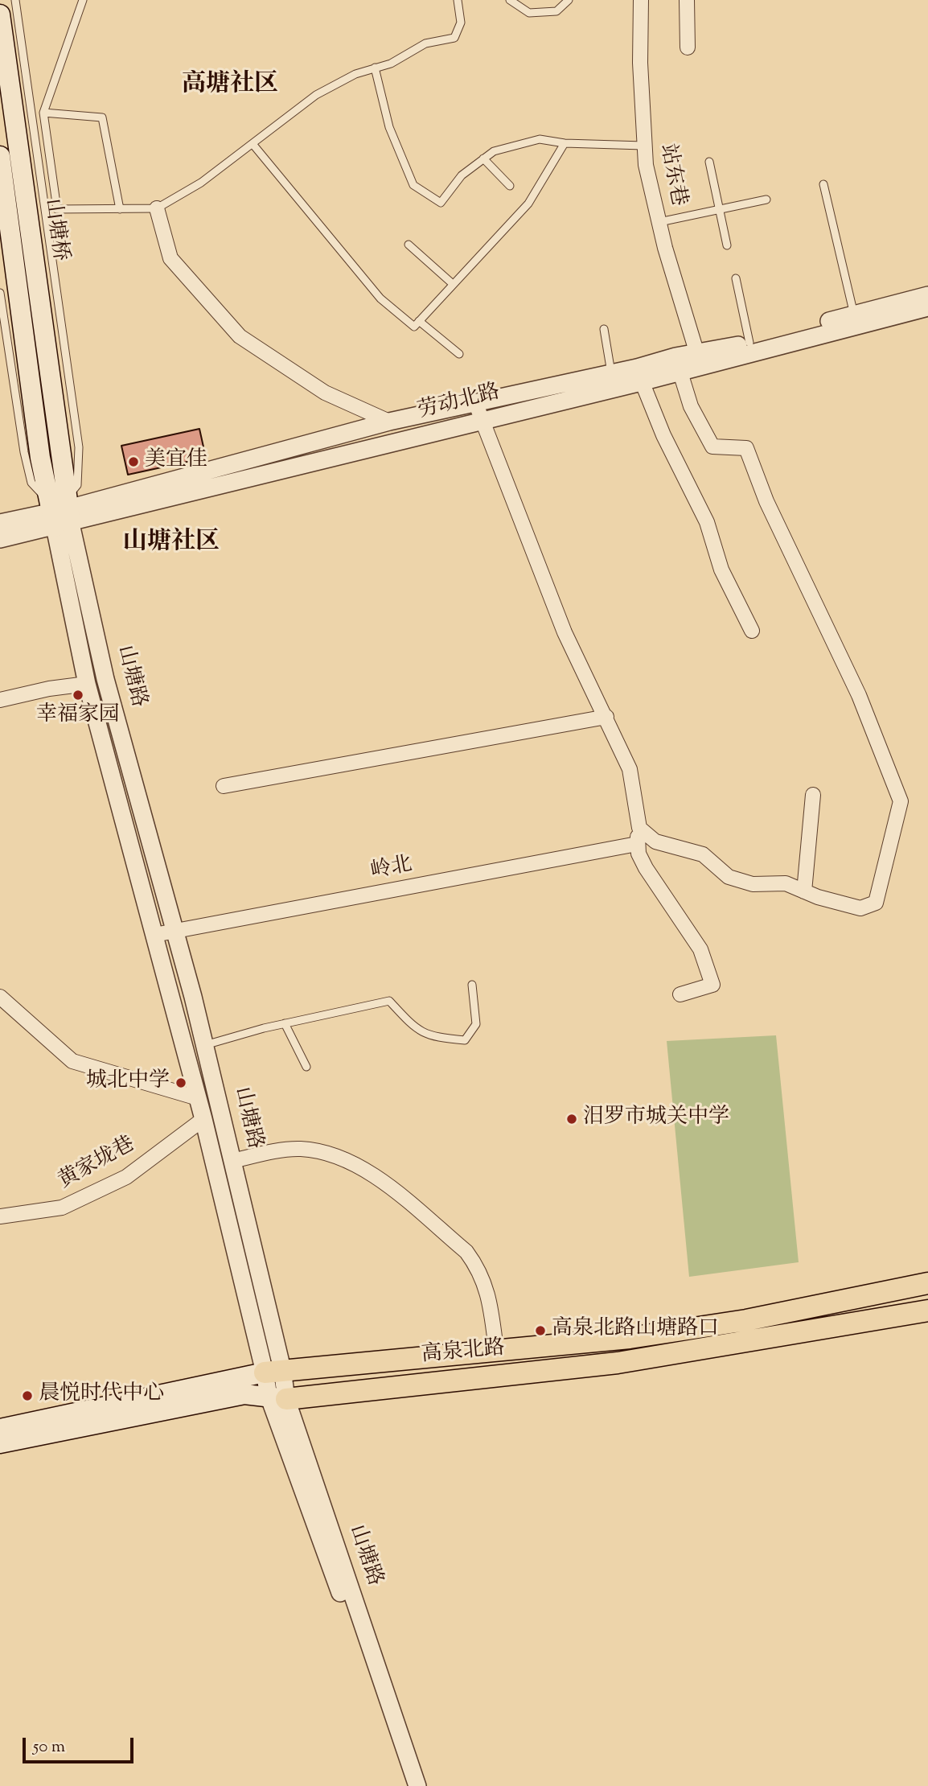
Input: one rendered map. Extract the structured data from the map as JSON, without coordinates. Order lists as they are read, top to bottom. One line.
{"streets":{"main road":["山塘桥","山塘路","高泉北路"],"street":["站东巷","劳动北路","岭北","黄家垅巷"]},"crossings":[["站东巷","劳动北路"],["山塘桥","山塘路"],["劳动北路","山塘路"],["山塘路","岭北"],["山塘路","黄家垅巷"],["山塘路","高泉北路"]],"districts":["高塘社区","山塘社区"],"places":["美宜佳","幸福家园","城北中学","汨罗市城关中学","高泉北路山塘路口","晨悦时代中心"],"scale_bar":"50 m"}
